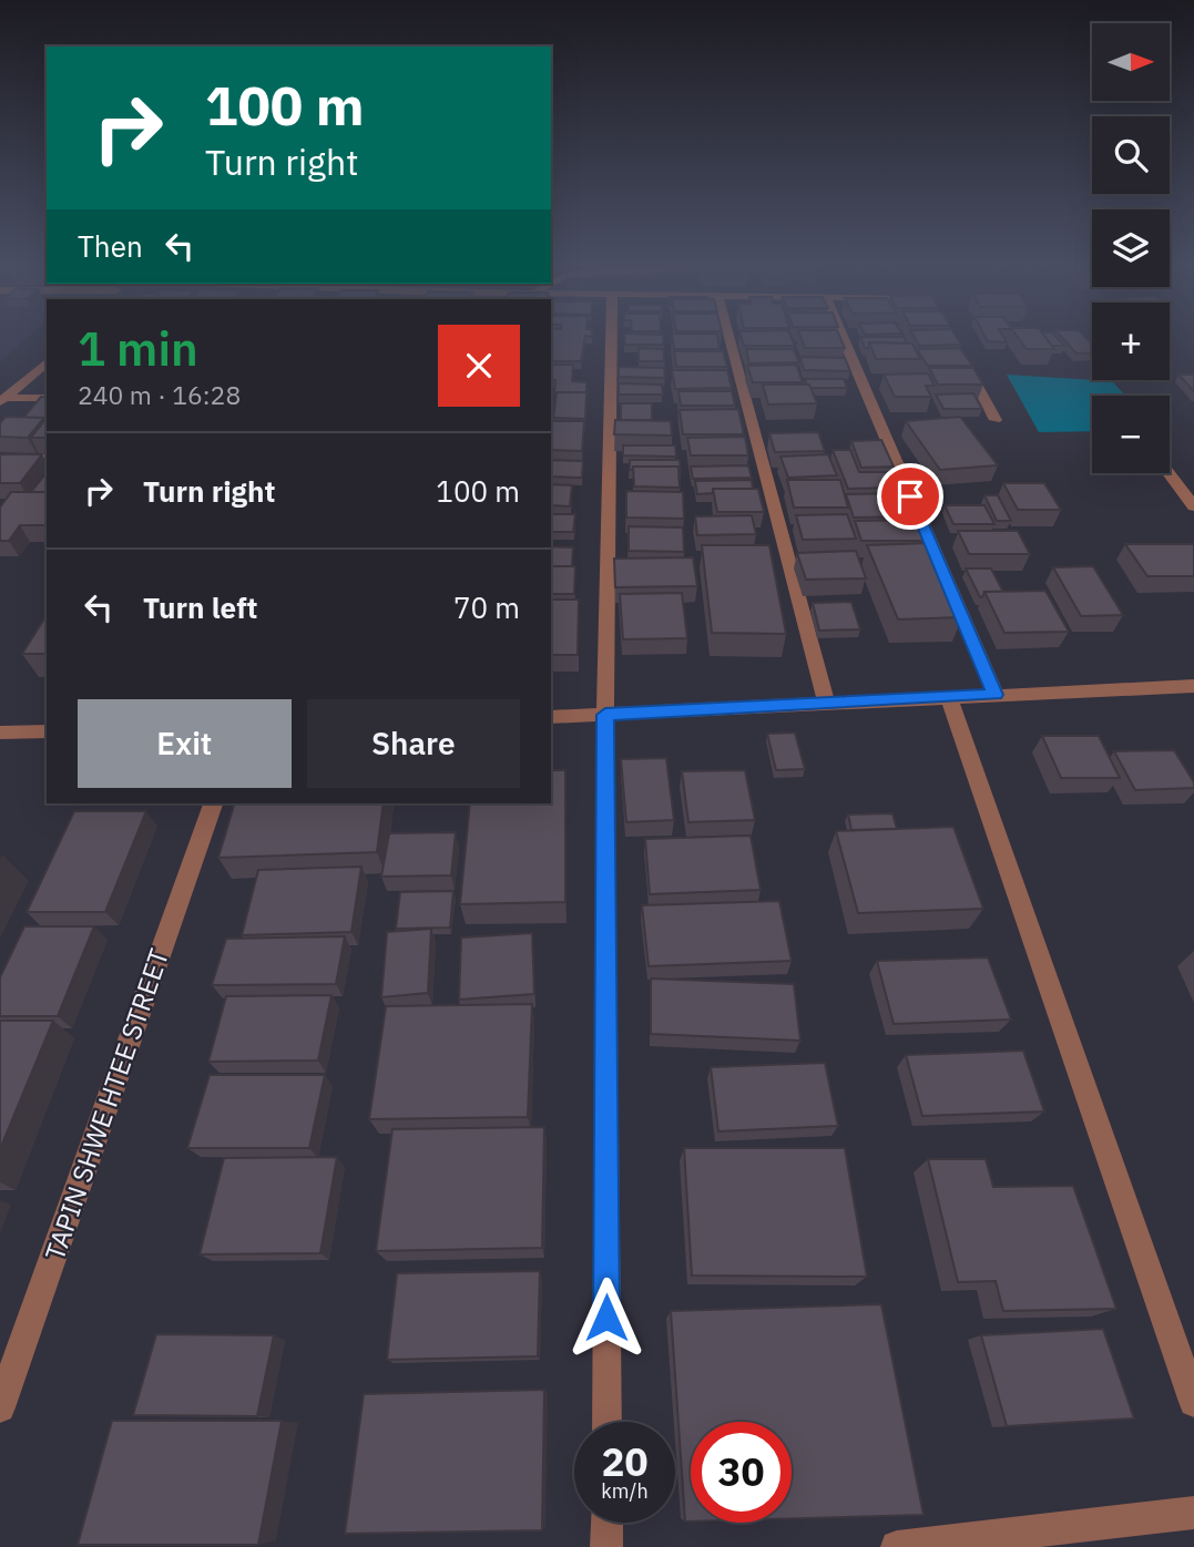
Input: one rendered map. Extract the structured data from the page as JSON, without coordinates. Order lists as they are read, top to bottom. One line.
{"streets":{"street":["TAPIN SHWE HTEE STREET"]},"north":"right","page":{"map_buttons":["+","−"],"turn":["100 m","Turn right"],"then":"Then","heading":["1 min","240 m · 16:28"],"list":[{"name":"Turn right","value":"100 m"},{"name":"Turn left","value":"70 m"}],"buttons":["Exit","Share"],"speed":"20 km/h","limit":"30"}}
